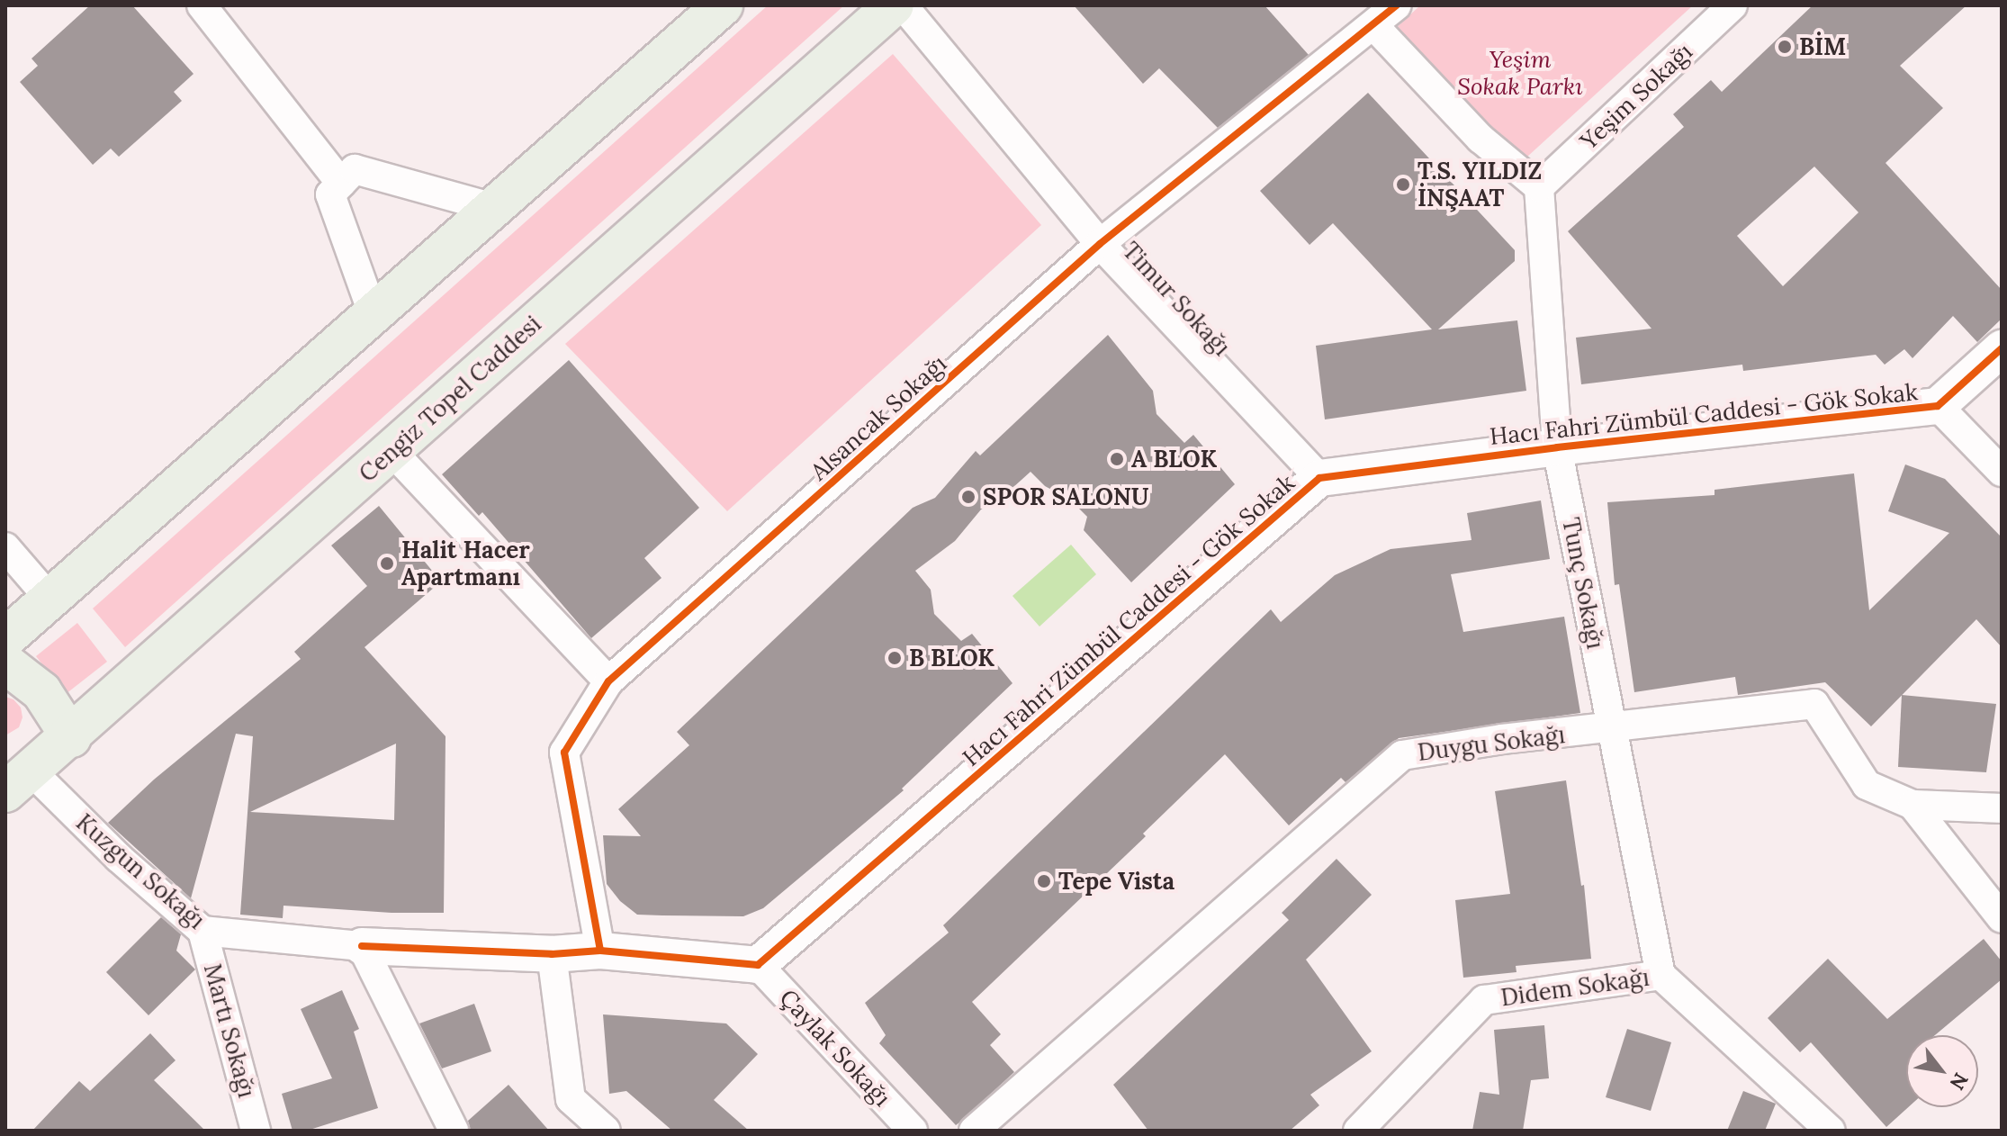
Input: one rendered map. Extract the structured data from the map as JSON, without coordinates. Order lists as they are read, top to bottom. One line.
{"streets":{"main road":["Cengiz Topel Caddesi"],"street":["Yeşim Sokağı","Timur Sokağı","Hacı Fahri Zümbül Caddesi - Gök Sokak","Alsancak Sokağı","Tunç Sokağı","Duygu Sokağı","Kuzgun Sokağı","Didem Sokağı","Martı Sokağı","Çaylak Sokağı"]},"crossings":[["Yeşim Sokağı","Tunç Sokağı"],["Timur Sokağı","Hacı Fahri Zümbül Caddesi - Gök Sokak"],["Timur Sokağı","Alsancak Sokağı"],["Cengiz Topel Caddesi","Kuzgun Sokağı"],["Hacı Fahri Zümbül Caddesi - Gök Sokak","Tunç Sokağı"],["Hacı Fahri Zümbül Caddesi - Gök Sokak","Çaylak Sokağı"],["Tunç Sokağı","Duygu Sokağı"],["Tunç Sokağı","Didem Sokağı"],["Kuzgun Sokağı","Martı Sokağı"]],"parks":["Yeşim Sokak Parkı"],"places":["BİM","T.S. YILDIZ İNŞAAT","A BLOK","SPOR SALONU","Halit Hacer Apartmanı","B BLOK","Tepe Vista"],"north":"bottom right"}
